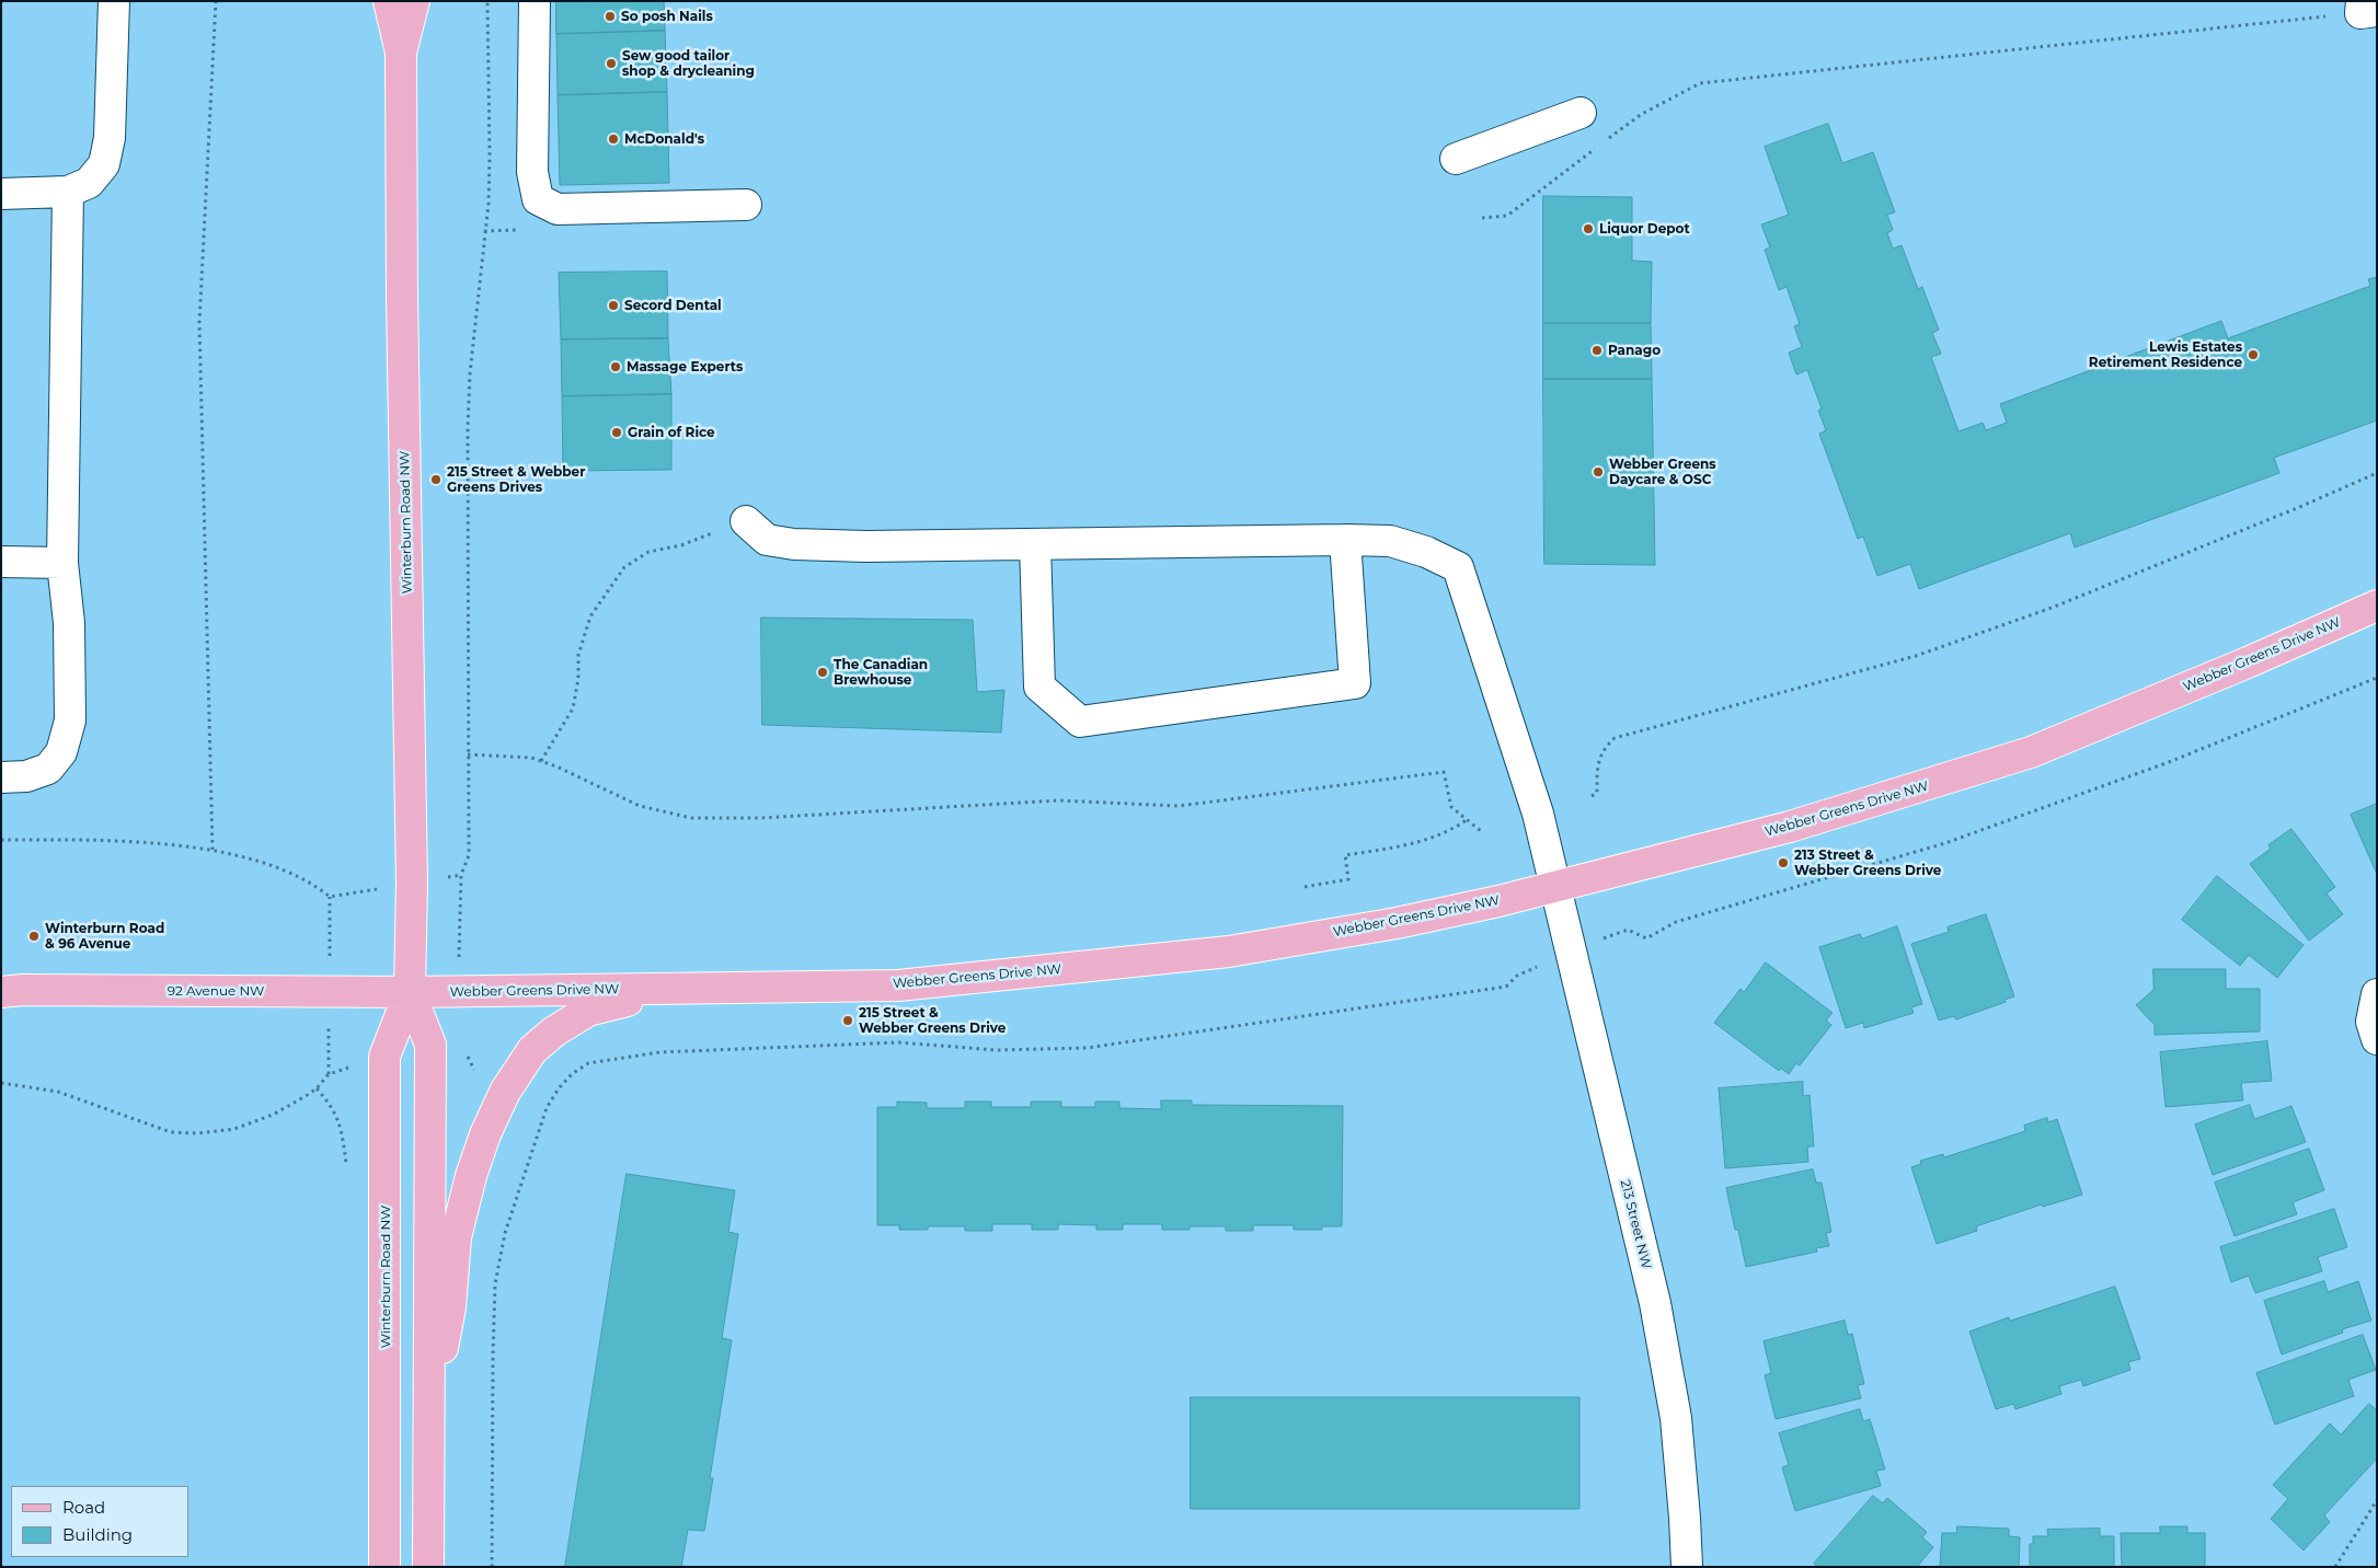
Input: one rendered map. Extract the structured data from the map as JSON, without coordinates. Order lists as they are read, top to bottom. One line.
{"streets":{"main road":["Winterburn Road NW","Webber Greens Drive NW","92 Avenue NW"],"street":["213 Street NW"]},"crossings":[["Winterburn Road NW","Webber Greens Drive NW"],["Winterburn Road NW","92 Avenue NW"],["Webber Greens Drive NW","92 Avenue NW"],["Webber Greens Drive NW","213 Street NW"]],"places":["So posh Nails","Sew good tailor shop & drycleaning","McDonald's","Liquor Depot","Secord Dental","Panago","Lewis Estates Retirement Residence","Massage Experts","Grain of Rice","Webber Greens Daycare & OSC","215 Street & Webber Greens Drives","The Canadian Brewhouse","213 Street & Webber Greens Drive","Winterburn Road & 96 Avenue","215 Street & Webber Greens Drive"],"legend":["Road","Building"]}
